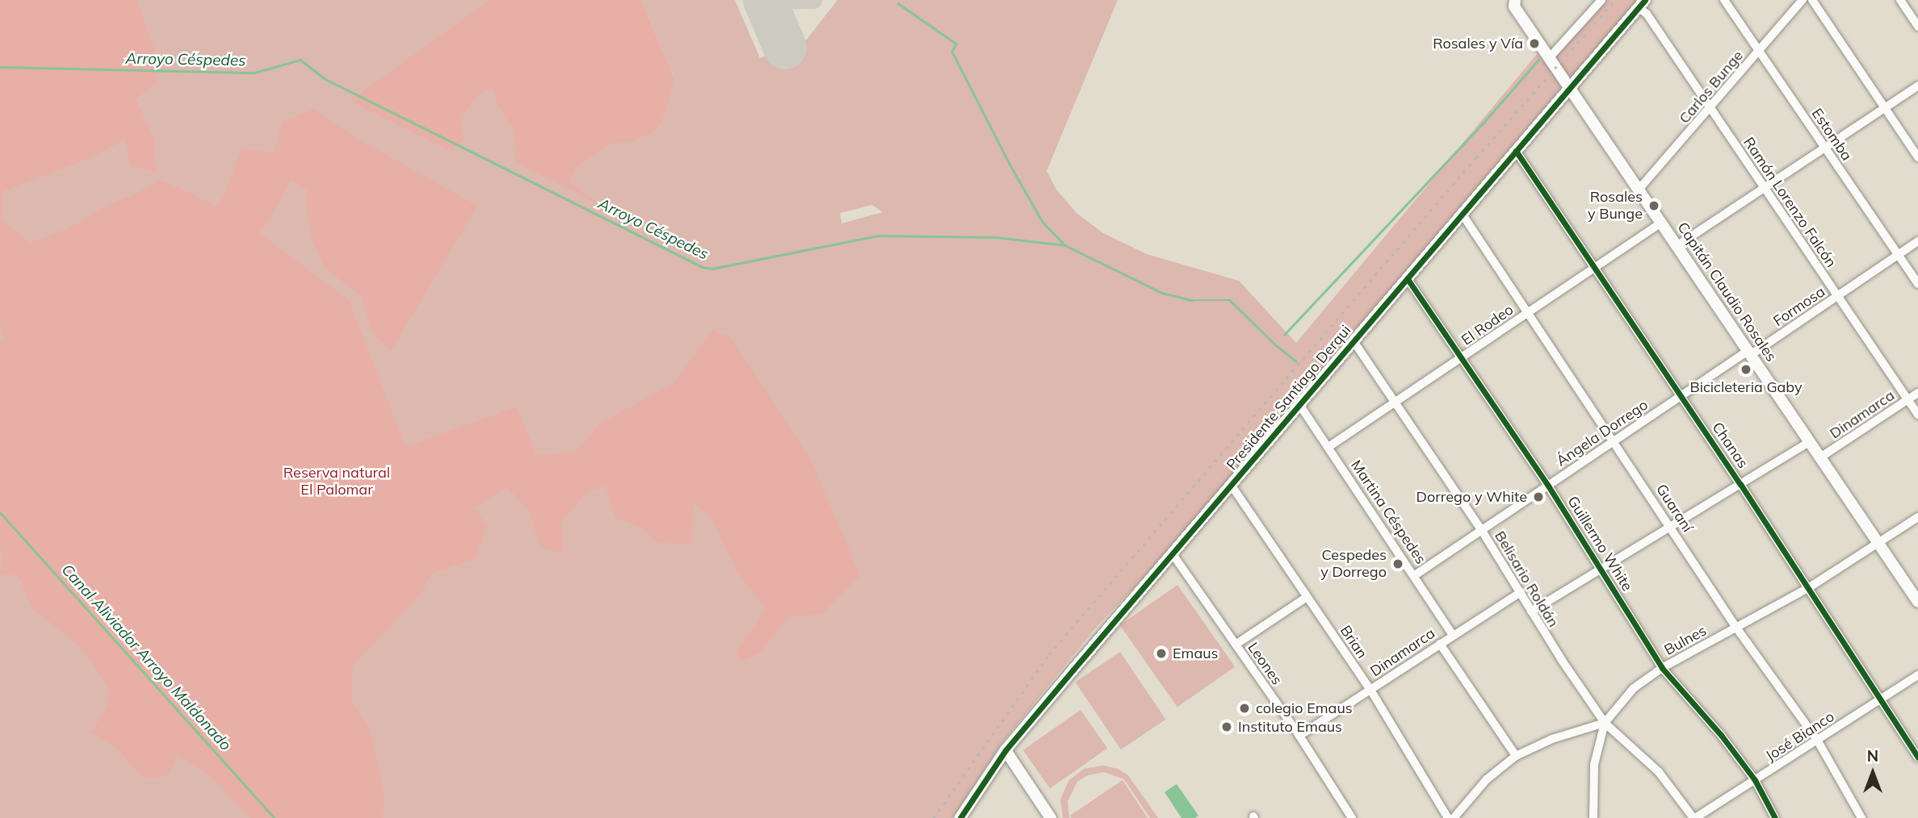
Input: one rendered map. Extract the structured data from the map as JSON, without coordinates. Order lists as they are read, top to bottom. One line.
{"streets":{"street":["Carlos Bunge","Estomba","Ramón Lorenzo Falcón","Capitán Claudio Rosales","Formosa","El Rodeo","Presidente Santiago Derqui","Dinamarca","Ángela Dorrego","Chanas","Guaraní","Martina Céspedes","Guillermo White","Belisario Roldán","Bulnes","Brian","Leones","José Bianco"]},"crossings":[["Carlos Bunge","Estomba"],["Carlos Bunge","Ramón Lorenzo Falcón"],["Carlos Bunge","Capitán Claudio Rosales"],["Estomba","Formosa"],["Ramón Lorenzo Falcón","Formosa"],["Ramón Lorenzo Falcón","Presidente Santiago Derqui"],["Ramón Lorenzo Falcón","Dinamarca"],["Capitán Claudio Rosales","Formosa"],["Capitán Claudio Rosales","El Rodeo"],["Capitán Claudio Rosales","Presidente Santiago Derqui"],["Capitán Claudio Rosales","Dinamarca"],["Capitán Claudio Rosales","Ángela Dorrego"],["Capitán Claudio Rosales","Bulnes"],["Formosa","Ángela Dorrego"],["El Rodeo","Chanas"],["El Rodeo","Guaraní"],["El Rodeo","Martina Céspedes"],["El Rodeo","Guillermo White"],["El Rodeo","Belisario Roldán"],["Presidente Santiago Derqui","Chanas"],["Presidente Santiago Derqui","Guaraní"],["Presidente Santiago Derqui","Martina Céspedes"],["Presidente Santiago Derqui","Guillermo White"],["Presidente Santiago Derqui","Belisario Roldán"],["Presidente Santiago Derqui","Brian"],["Presidente Santiago Derqui","Leones"],["Dinamarca","Martina Céspedes"],["Dinamarca","Belisario Roldán"],["Dinamarca","Brian"],["Dinamarca","Leones"],["Ángela Dorrego","Chanas"],["Ángela Dorrego","Guaraní"],["Ángela Dorrego","Martina Céspedes"],["Ángela Dorrego","Guillermo White"],["Ángela Dorrego","Belisario Roldán"],["Chanas","Bulnes"],["Chanas","José Bianco"],["Guaraní","Bulnes"],["Guaraní","José Bianco"],["Guillermo White","Bulnes"],["Guillermo White","José Bianco"],["Belisario Roldán","Bulnes"],["Belisario Roldán","José Bianco"]],"water":["Arroyo Céspedes","Canal Aliviador Arroyo Maldonado"],"parks":["Reserva natural El Palomar"],"places":["Rosales y Vía","Rosales y Bunge","Bicicleteria Gaby","Dorrego y White","Cespedes y Dorrego","Emaus","colegio Emaus","Instituto Emaus"],"north":"top"}
